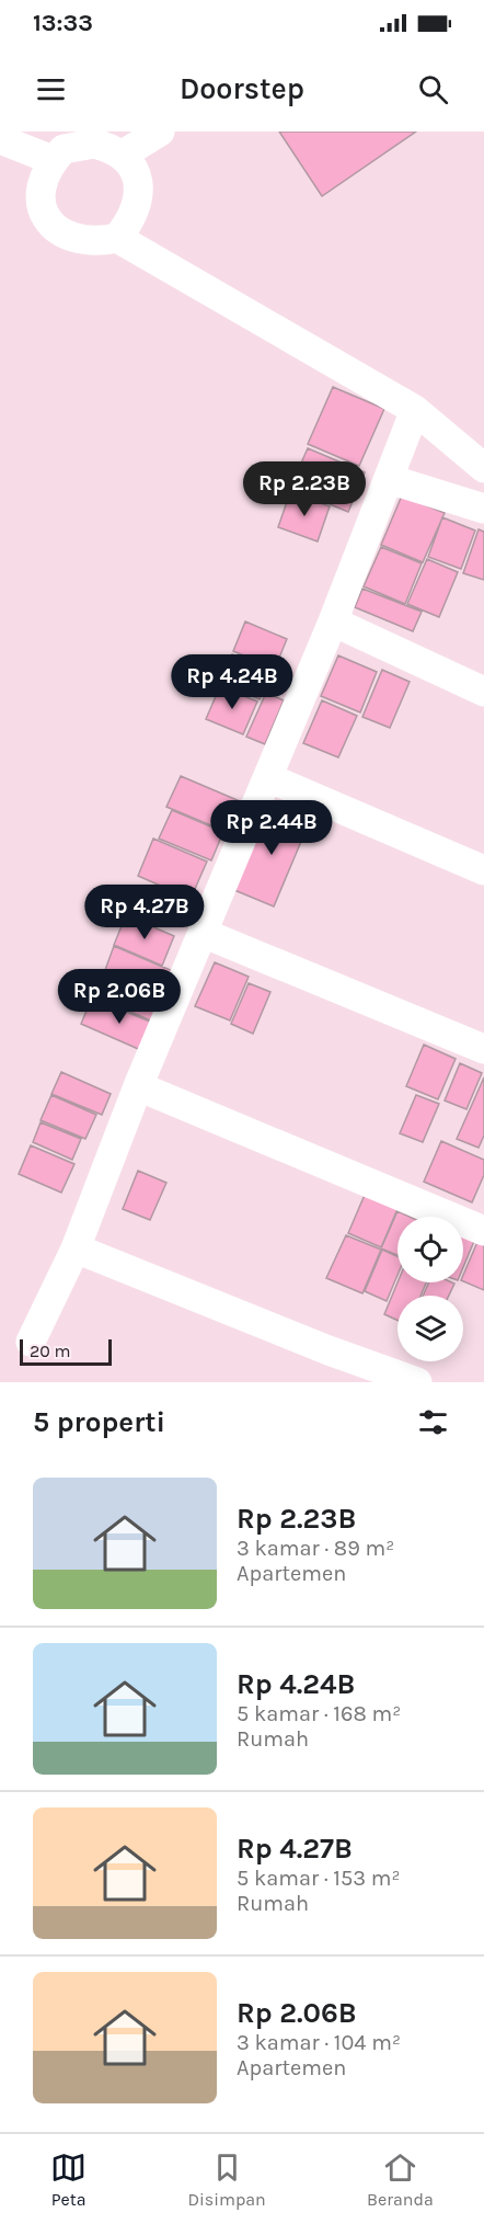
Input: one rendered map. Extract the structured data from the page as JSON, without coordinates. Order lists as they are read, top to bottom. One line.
{"scale_bar":"20 m","page":{"status":"13:33","header":"Doorstep","price":["Rp 2.23B","Rp 4.24B","Rp 2.44B","Rp 4.27B","Rp 2.06B"],"scale":"20 m","heading":"5 properti","list":[{"name":"Rp 2.23B","note":"3 kamar · 89 m² · Apartemen"},{"name":"Rp 4.24B","note":"5 kamar · 168 m² · Rumah"},{"name":"Rp 4.27B","note":"5 kamar · 153 m² · Rumah"},{"name":"Rp 2.06B","note":"3 kamar · 104 m² · Apartemen"}],"tabs":["Peta","Disimpan","Beranda"]}}
